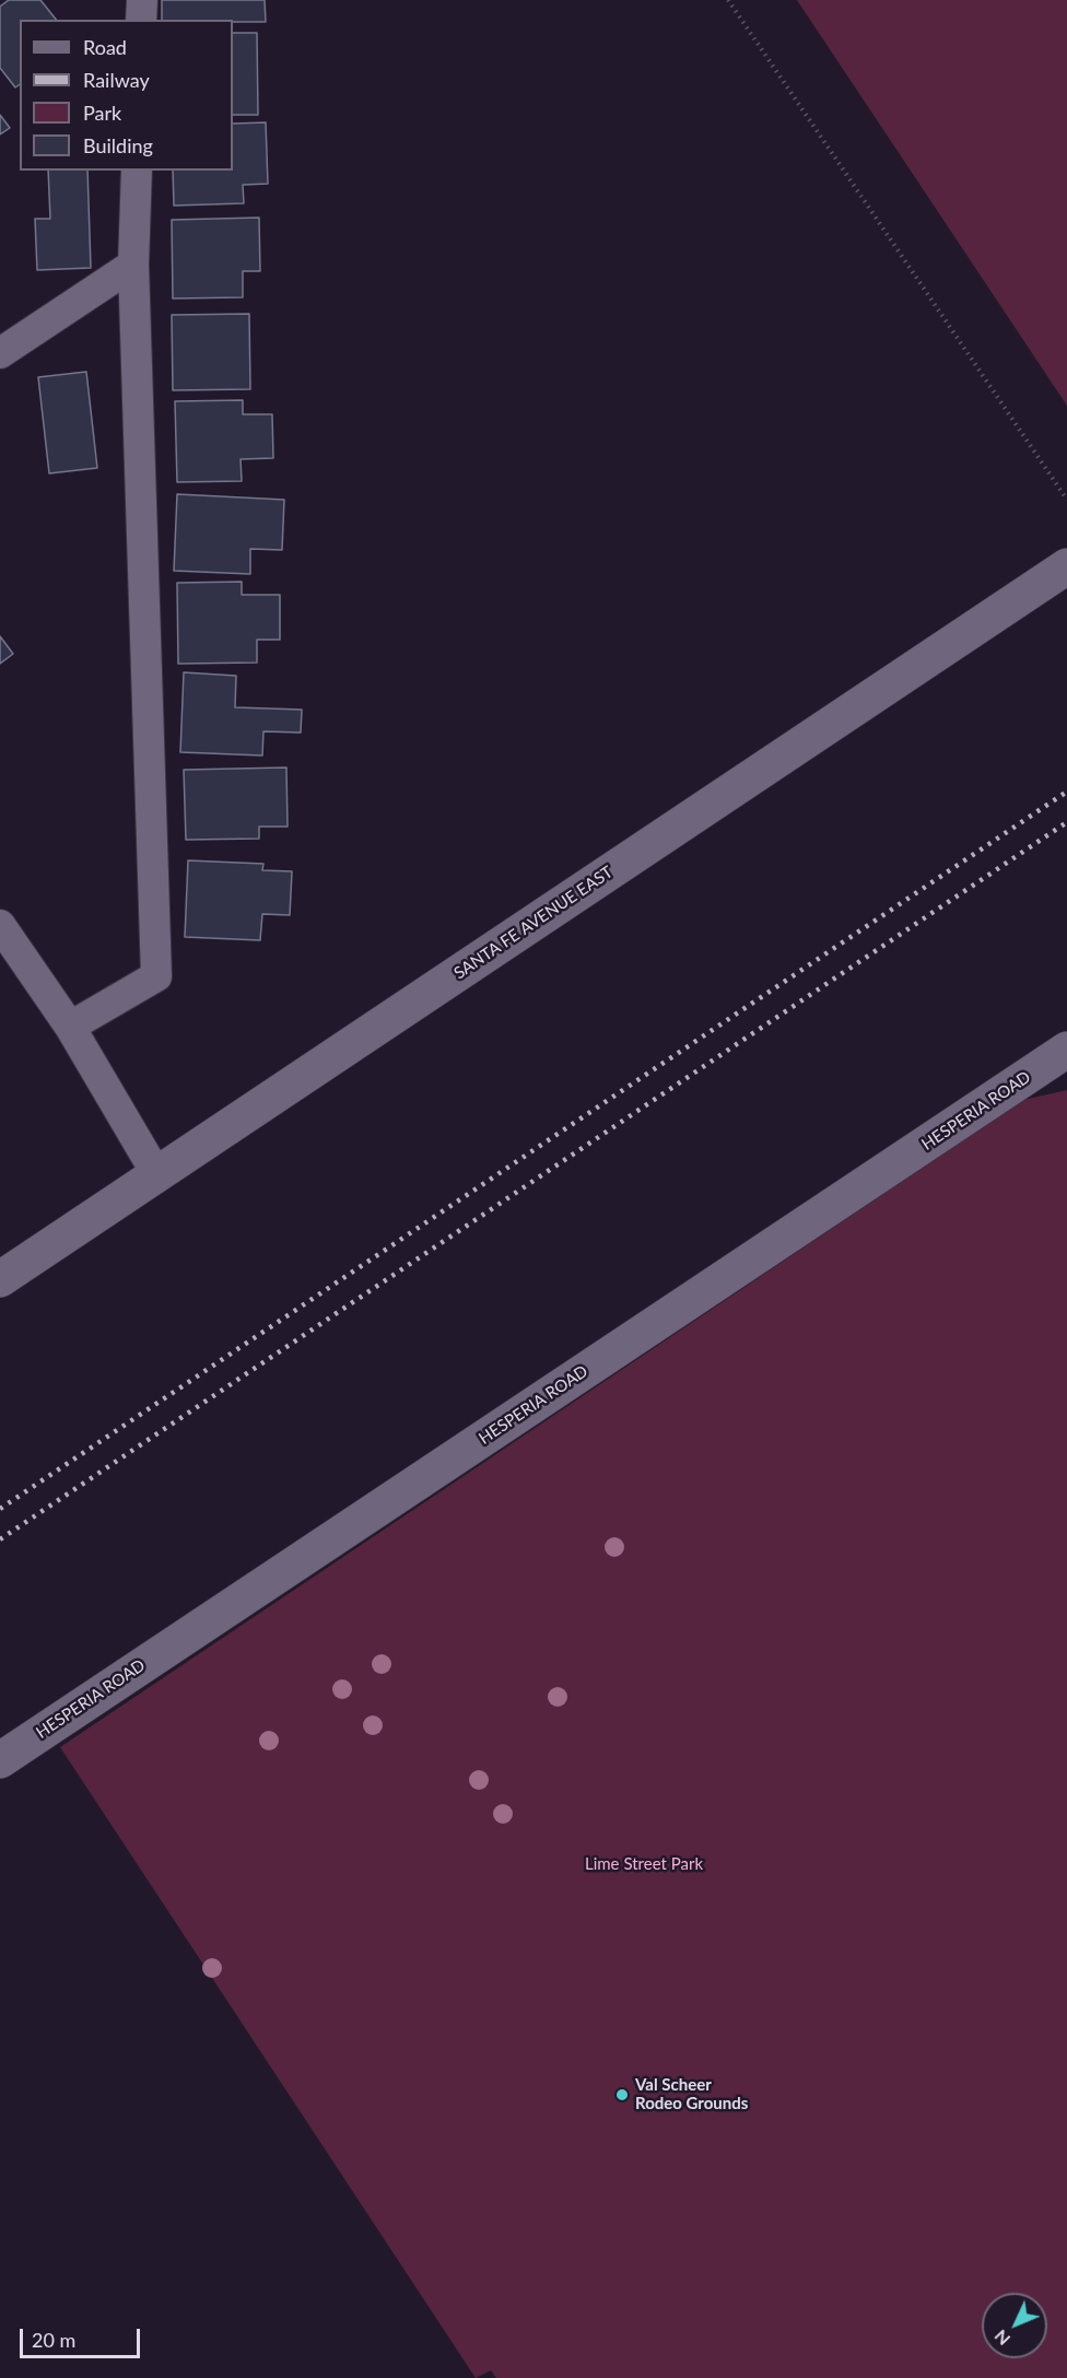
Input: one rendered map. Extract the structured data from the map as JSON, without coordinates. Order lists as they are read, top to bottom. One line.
{"streets":{"street":["SANTA FE AVENUE EAST","HESPERIA ROAD"]},"parks":["Lime Street Park"],"places":["Val Scheer Rodeo Grounds"],"legend":["Road","Railway","Park","Building"],"scale_bar":"20 m","north":"bottom left"}
